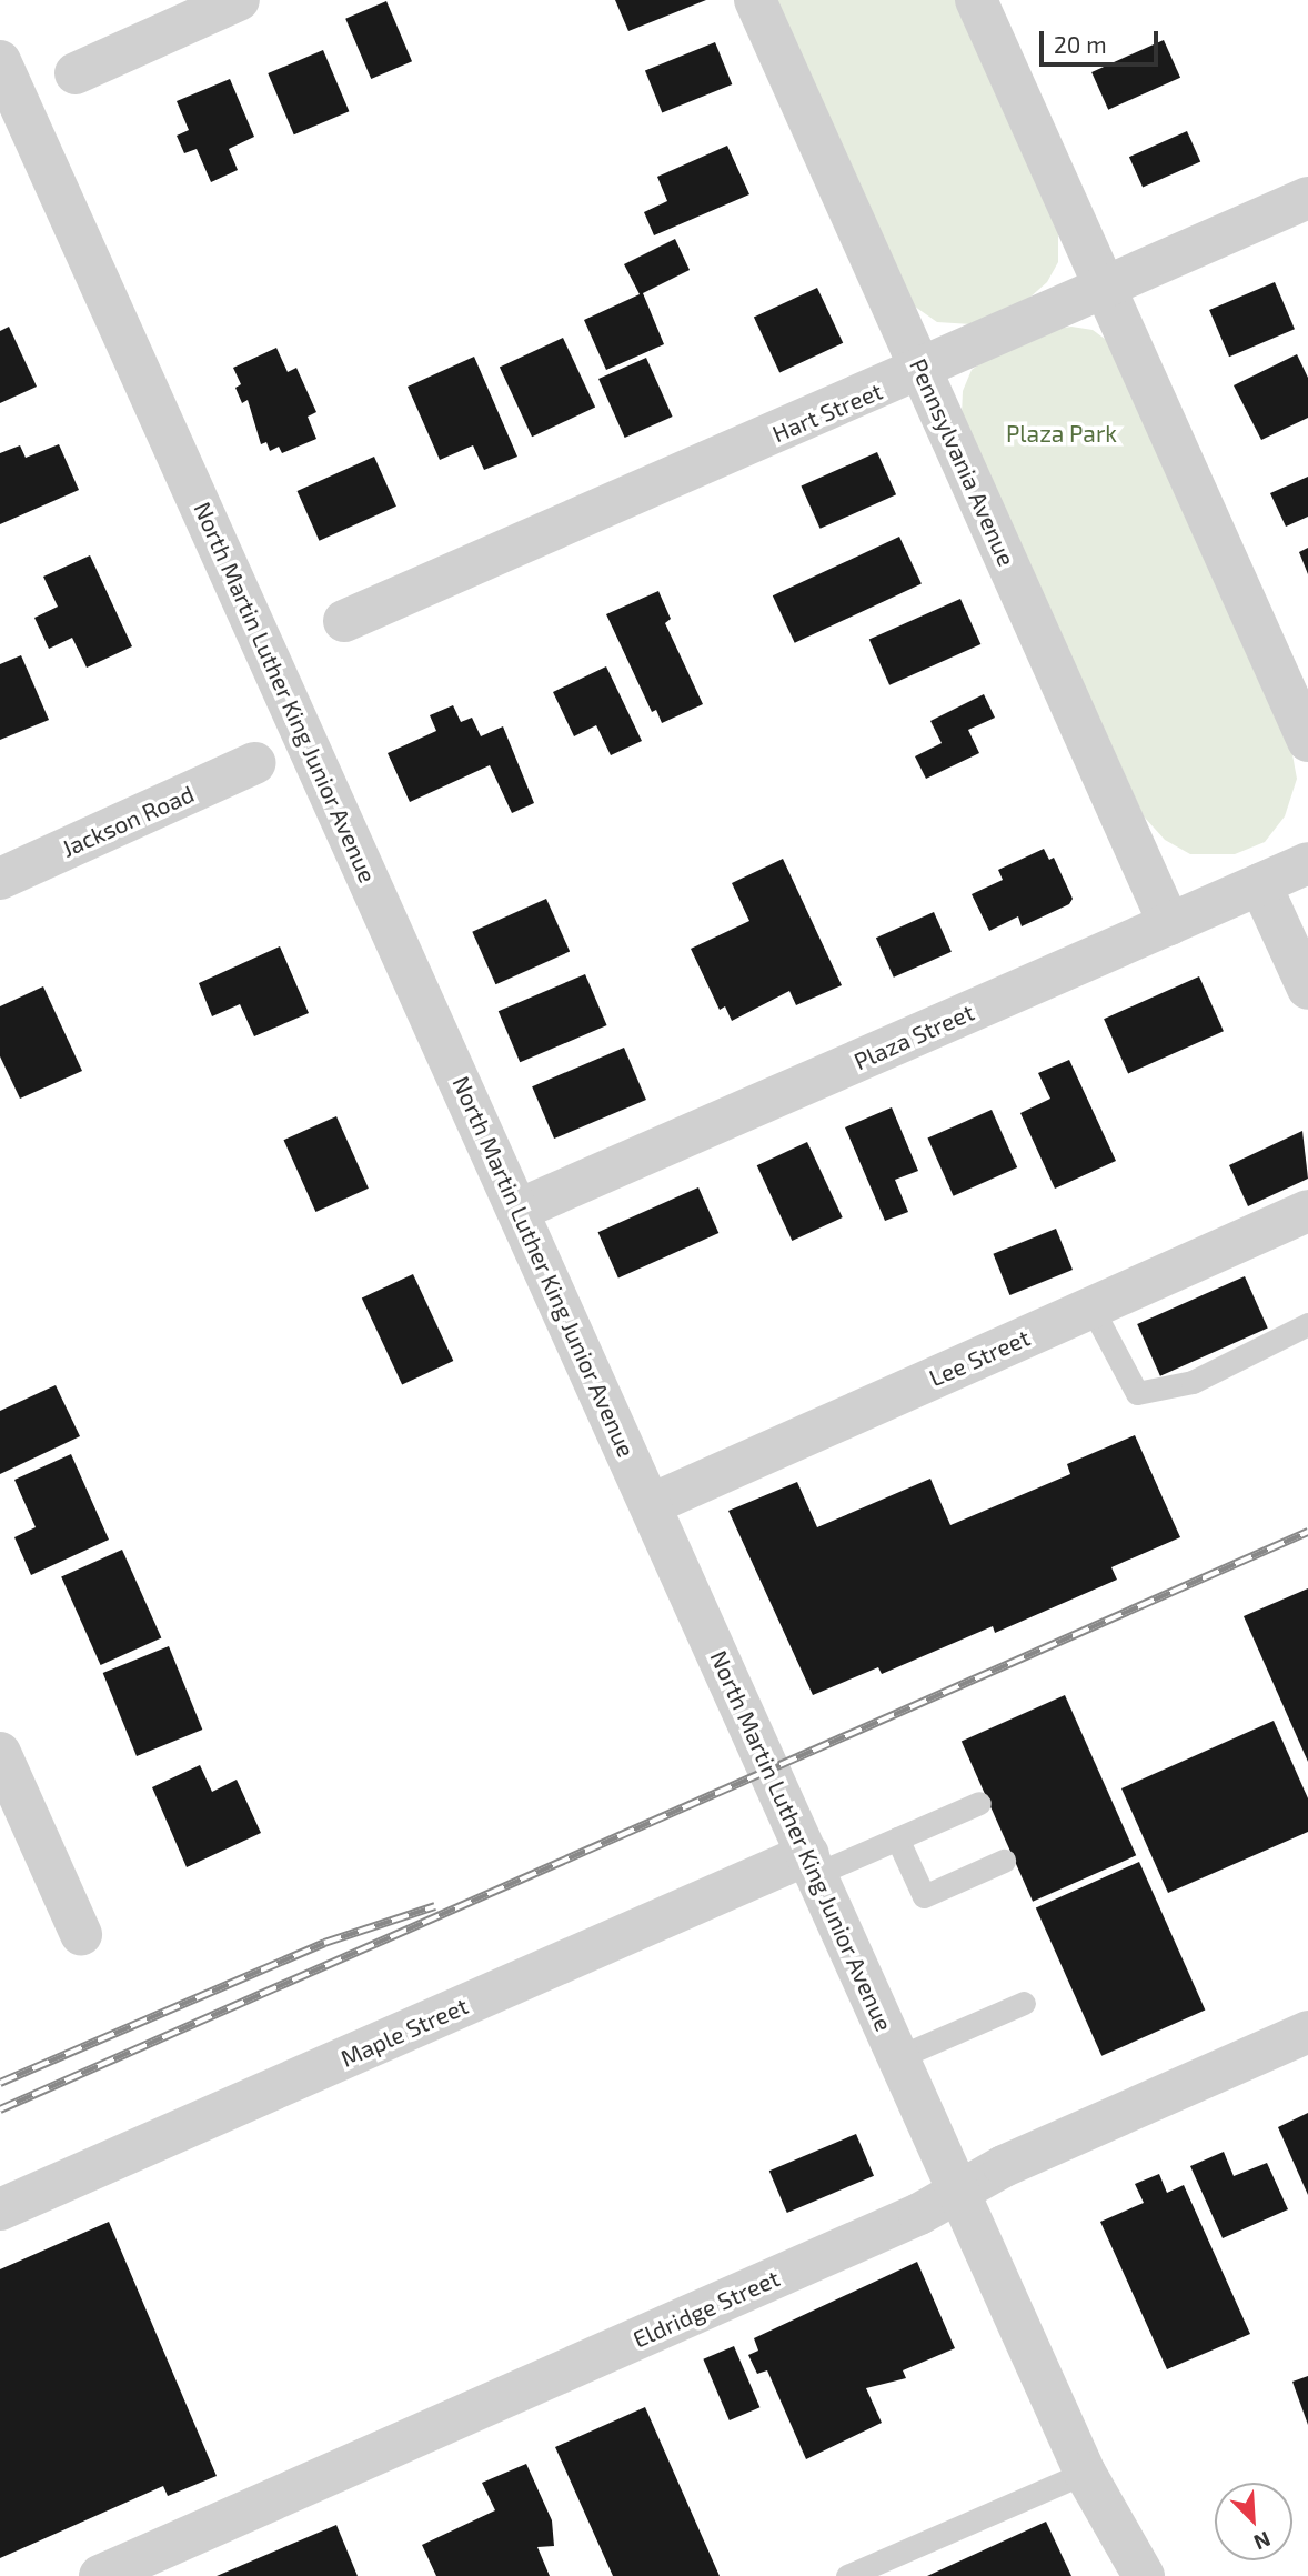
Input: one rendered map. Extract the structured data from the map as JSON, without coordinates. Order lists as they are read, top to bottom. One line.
{"streets":{"street":["Hart Street","Pennsylvania Avenue","North Martin Luther King Junior Avenue","Jackson Road","Plaza Street","Lee Street","Maple Street","Eldridge Street"]},"crossings":[["Hart Street","Pennsylvania Avenue"],["Pennsylvania Avenue","Plaza Street"],["North Martin Luther King Junior Avenue","Plaza Street"],["North Martin Luther King Junior Avenue","Lee Street"],["North Martin Luther King Junior Avenue","Maple Street"],["North Martin Luther King Junior Avenue","Eldridge Street"]],"parks":["Plaza Park"],"scale_bar":"20 m","north":"bottom right"}
